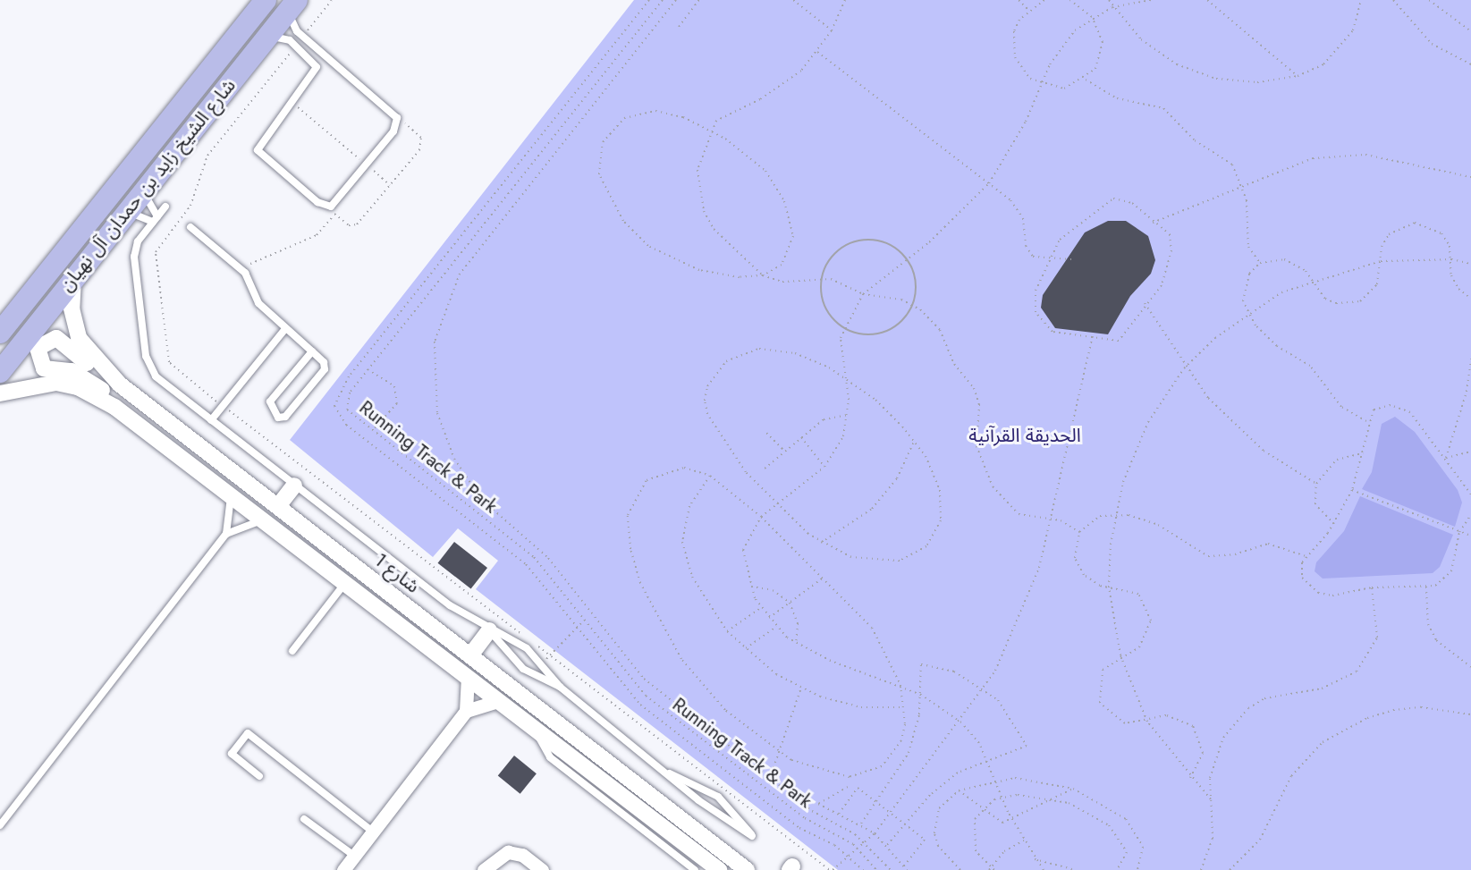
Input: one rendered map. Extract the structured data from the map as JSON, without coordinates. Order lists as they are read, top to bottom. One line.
{"streets":{"main road":["شارع الشيخ زايد بن حمدان آل نهيان"],"street":["شارع 1"],"path":["Running Track & Park"]},"crossings":[["شارع الشيخ زايد بن حمدان آل نهيان","شارع 1"]],"parks":["الحديقة القرآنية"]}
